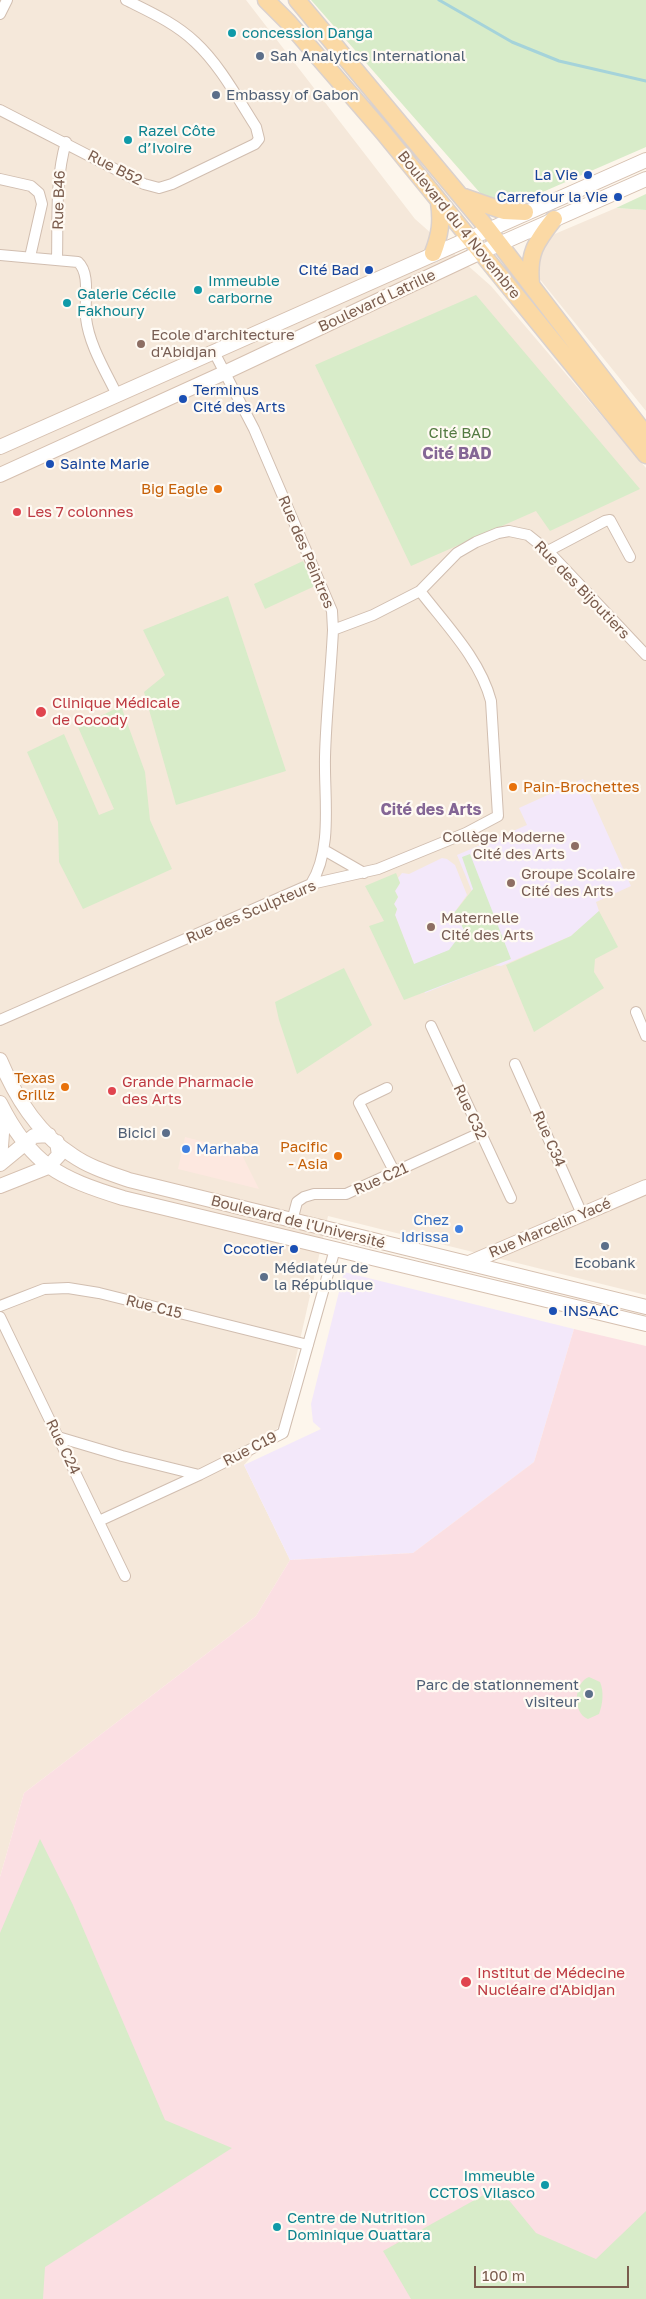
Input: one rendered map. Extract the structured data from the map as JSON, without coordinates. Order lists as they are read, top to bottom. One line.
{"streets":{"main road":["Boulevard du 4 Novembre"],"street":["Rue B52","Rue B46","Boulevard Latrille","Rue des Peintres","Rue des Bijoutiers","Rue des Sculpteurs","Rue C32","Rue C34","Rue C21","Boulevard de l'Université","Rue Marcelin Yacé","Rue C15","Rue C24","Rue C19"]},"crossings":[["Rue B52","Rue B46"],["Boulevard du 4 Novembre","Boulevard Latrille"],["Boulevard Latrille","Rue des Peintres"],["Rue des Peintres","Rue des Bijoutiers"],["Rue des Peintres","Rue des Sculpteurs"],["Rue des Bijoutiers","Rue des Sculpteurs"],["Rue C32","Rue C21"],["Rue C34","Rue Marcelin Yacé"],["Rue C21","Boulevard de l'Université"],["Boulevard de l'Université","Rue Marcelin Yacé"],["Boulevard de l'Université","Rue C19"],["Rue C15","Rue C19"],["Rue C24","Rue C19"]],"districts":["Cité BAD","Cité des Arts"],"parks":["Cité BAD"],"places":["concession Danga","Sah Analytics International","Embassy of Gabon","Razel Côte d’Ivoire","La Vie","Carrefour la Vie","Cité Bad","Immeuble carborne","Galerie Cécile Fakhoury","Ecole d'architecture d'Abidjan","Terminus Cité des Arts","Sainte Marie","Big Eagle","Les 7 colonnes","Clinique Médicale de Cocody","Pain-Brochettes","Collège Moderne Cité des Arts","Groupe Scolaire Cité des Arts","Maternelle Cité des Arts","Texas Grillz","Grande Pharmacie des Arts","Bicici","Marhaba","Pacific - Asia","Chez Idrissa","Ecobank","Cocotier","Médiateur de la République","INSAAC","Parc de stationnement visiteur","Institut de Médecine Nucléaire d'Abidjan","Immeuble CCTOS Vilasco","Centre de Nutrition Dominique Ouattara"],"scale_bar":"100 m"}
